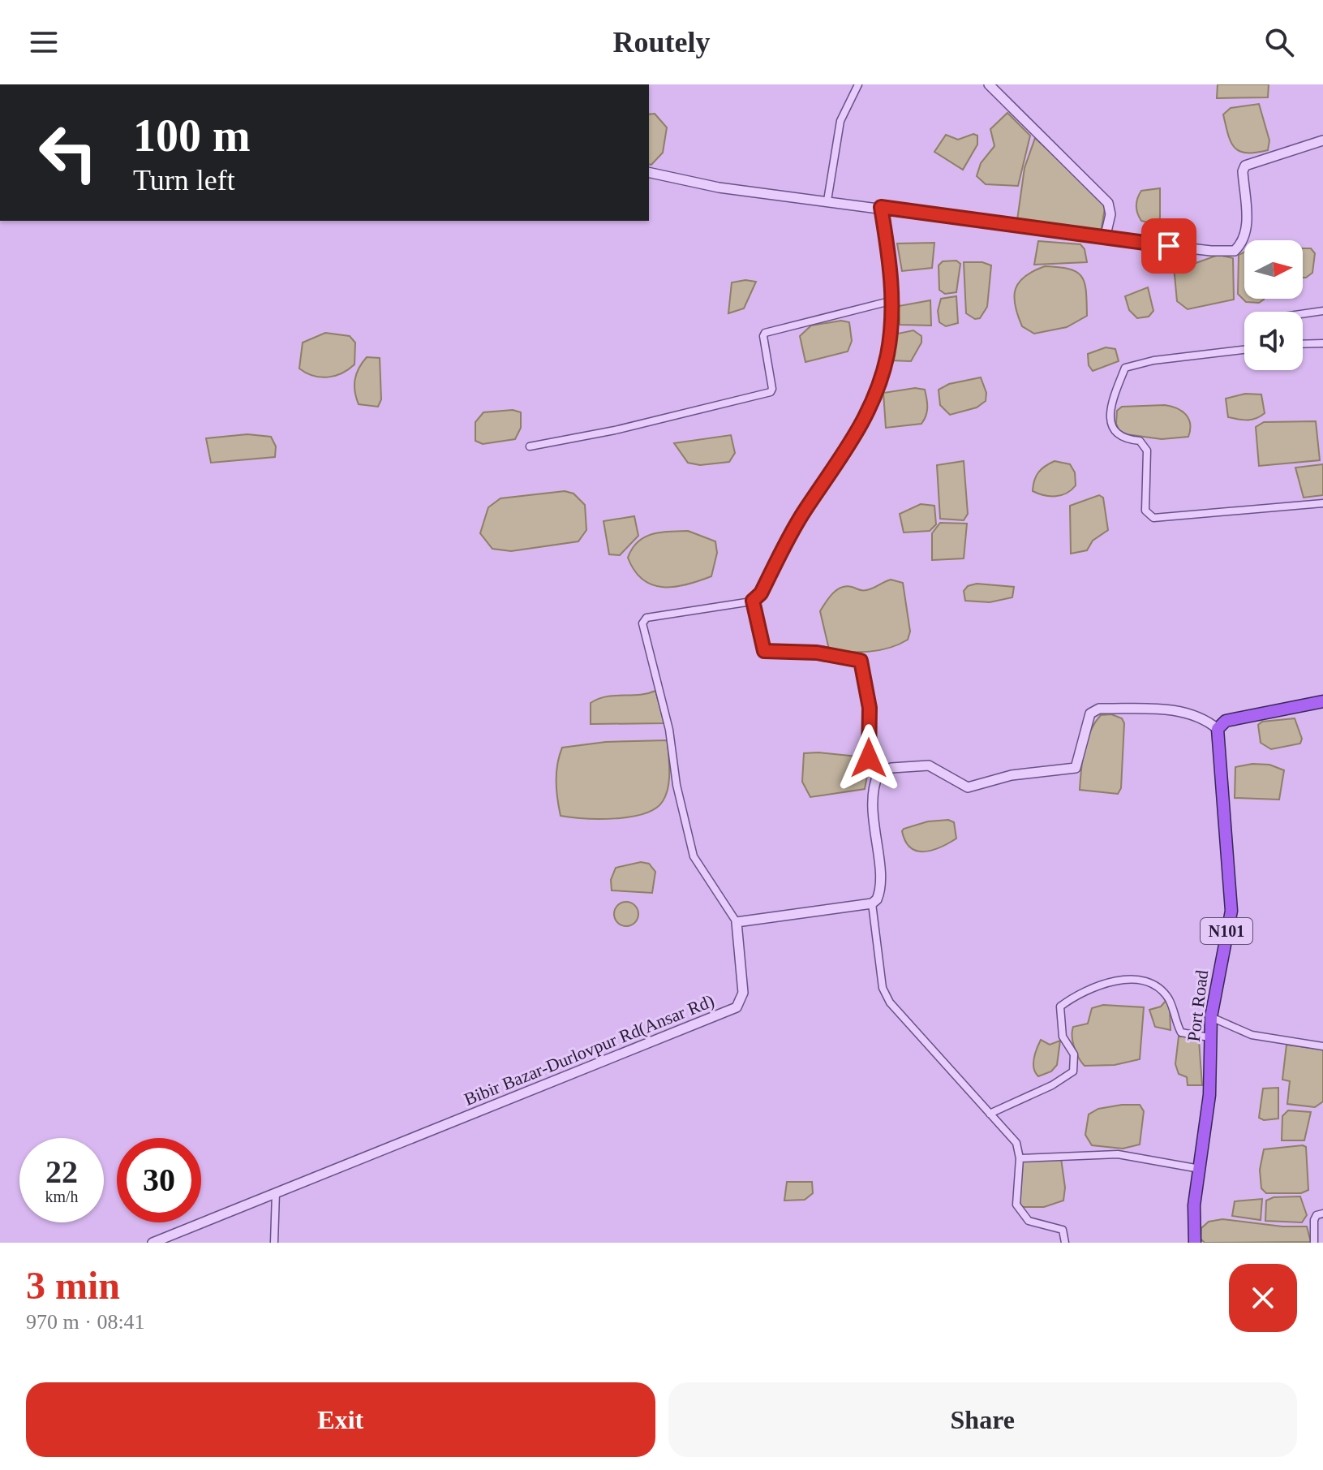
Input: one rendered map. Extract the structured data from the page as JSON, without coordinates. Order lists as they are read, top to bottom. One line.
{"streets":{"highway":["N101","Port Road"],"street":["Bibir Bazar-Durlovpur Rd(Ansar Rd)"]},"north":"right","page":{"header":"Routely","turn":["100 m","Turn left"],"speed":"22 km/h","limit":"30","heading":["3 min","970 m · 08:41"],"buttons":["Exit","Share"]}}
